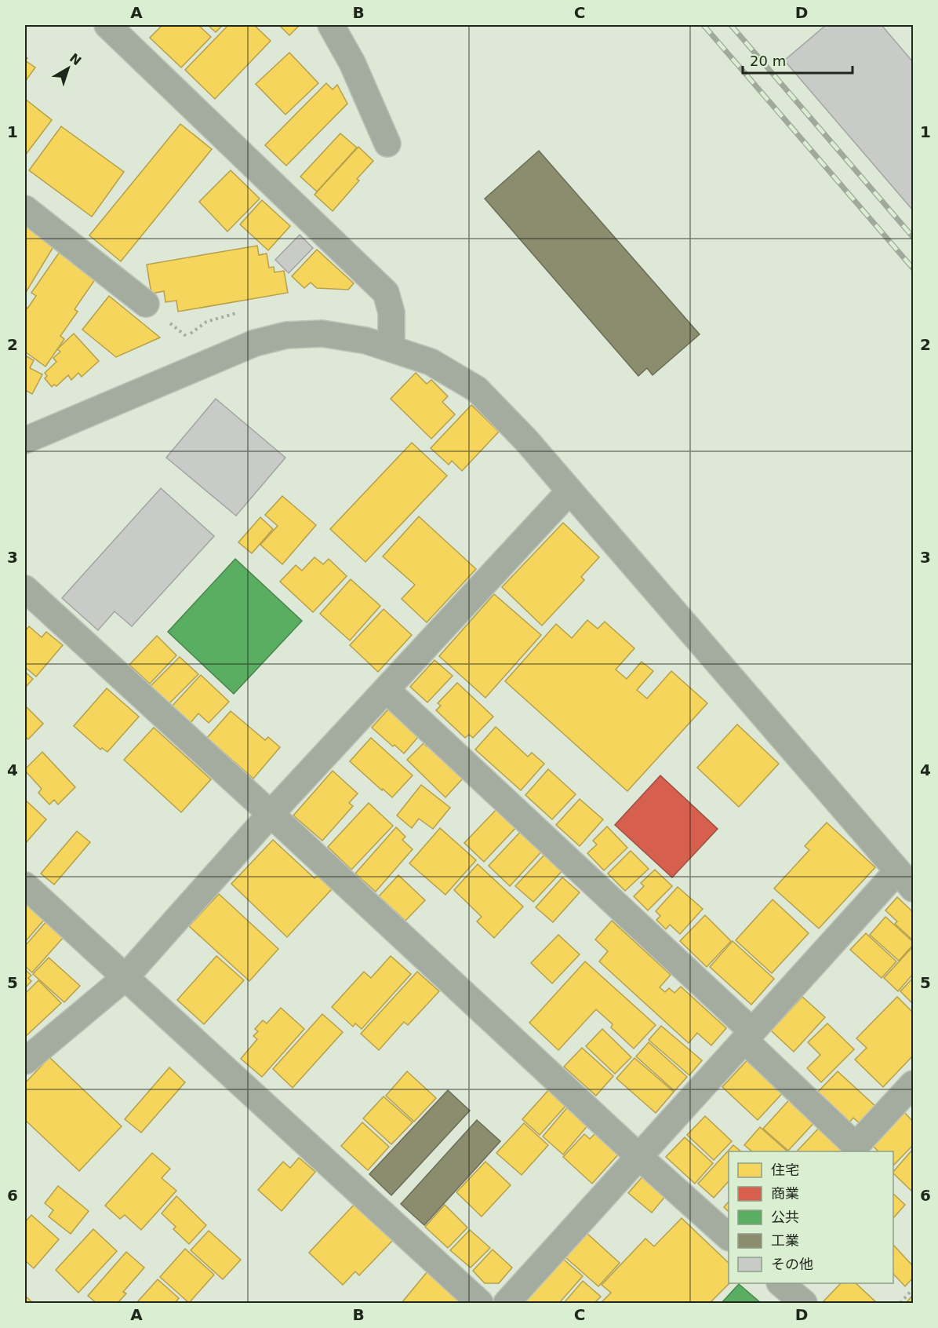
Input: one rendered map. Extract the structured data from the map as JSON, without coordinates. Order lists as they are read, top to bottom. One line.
{"legend":["住宅","商業","公共","工業","その他"],"scale_bar":"20 m","north":"top right","grid":{"columns":["A","B","C","D"],"rows":["1","2","3","4","5","6"]}}
